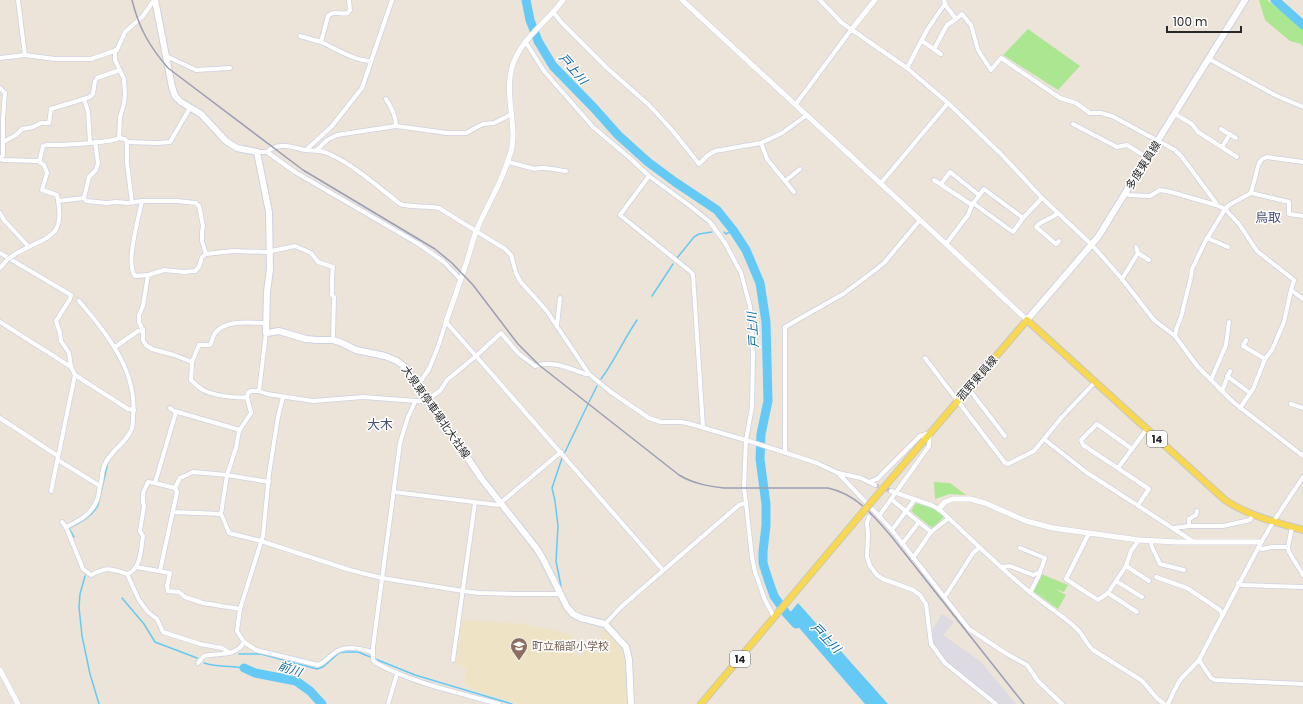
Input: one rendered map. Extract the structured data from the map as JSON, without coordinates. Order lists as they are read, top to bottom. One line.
{"streets":{"main road":["多度東員線","菰野東員線","大泉東停車場北大社線","14"]},"crossings":[["多度東員線","菰野東員線"],["多度東員線","14"],["菰野東員線","14"]],"districts":["鳥取","大木"],"water":["戸上川","前川"],"places":{"school or university":["町立稲部小学校"]},"scale_bar":"100 m"}
